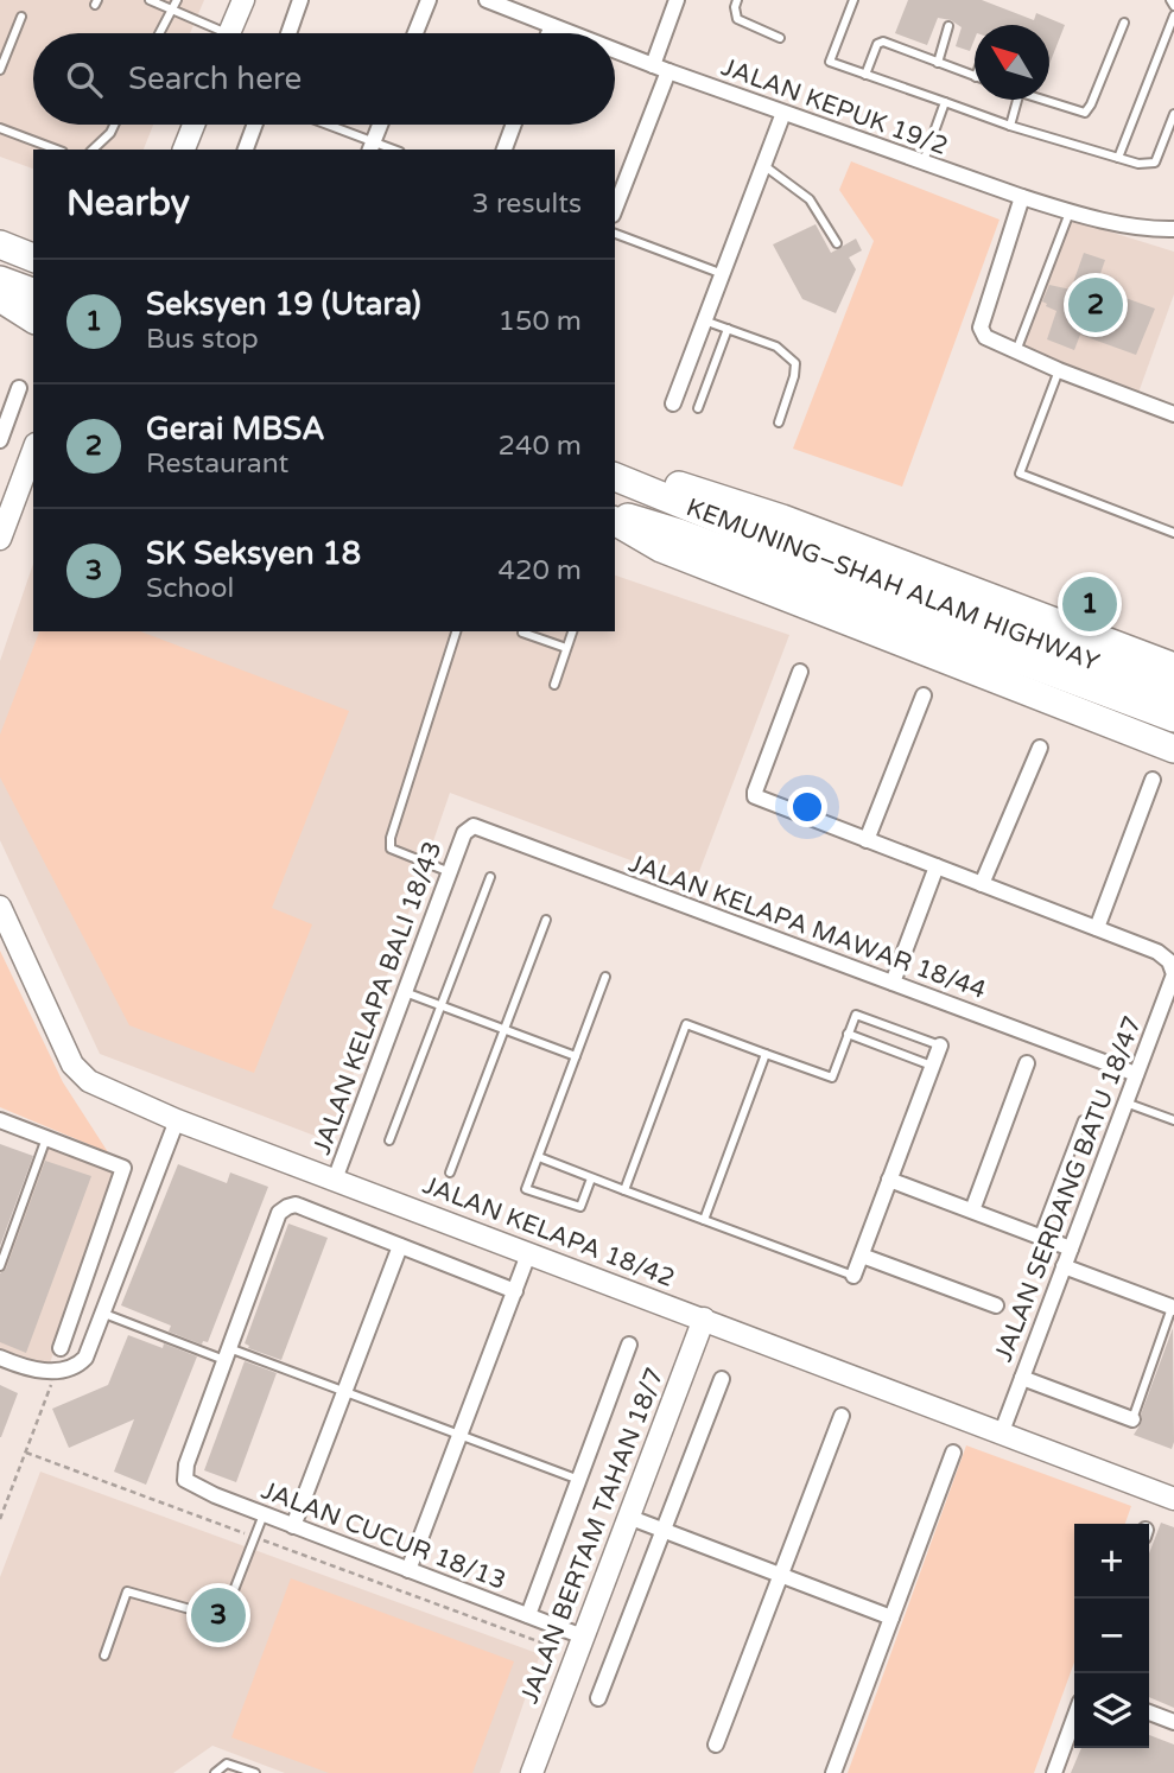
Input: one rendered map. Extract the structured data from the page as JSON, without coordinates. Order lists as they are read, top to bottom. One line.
{"streets":{"highway":["KEMUNING–SHAH ALAM HIGHWAY"],"street":["JALAN KEPUK 19/2","JALAN KELAPA MAWAR 18/44","JALAN KELAPA BALI 18/43","JALAN SERDANG BATU 18/47","JALAN KELAPA 18/42","JALAN CUCUR 18/13","JALAN BERTAM TAHAN 18/7"]},"crossings":[["JALAN KELAPA MAWAR 18/44","JALAN KELAPA BALI 18/43"],["JALAN KELAPA MAWAR 18/44","JALAN SERDANG BATU 18/47"],["JALAN KELAPA BALI 18/43","JALAN KELAPA 18/42"],["JALAN SERDANG BATU 18/47","JALAN KELAPA 18/42"],["JALAN KELAPA 18/42","JALAN BERTAM TAHAN 18/7"],["JALAN CUCUR 18/13","JALAN BERTAM TAHAN 18/7"]],"north":"top left","page":{"search":"Search here","heading":["Nearby","3 results"],"list":[{"mark":"1","name":"Seksyen 19 (Utara)","note":"Bus stop","value":"150 m"},{"mark":"2","name":"Gerai MBSA","note":"Restaurant","value":"240 m"},{"mark":"3","name":"SK Seksyen 18","note":"School","value":"420 m"}],"pins":["2","1","3"],"map_buttons":["+","−"]}}
